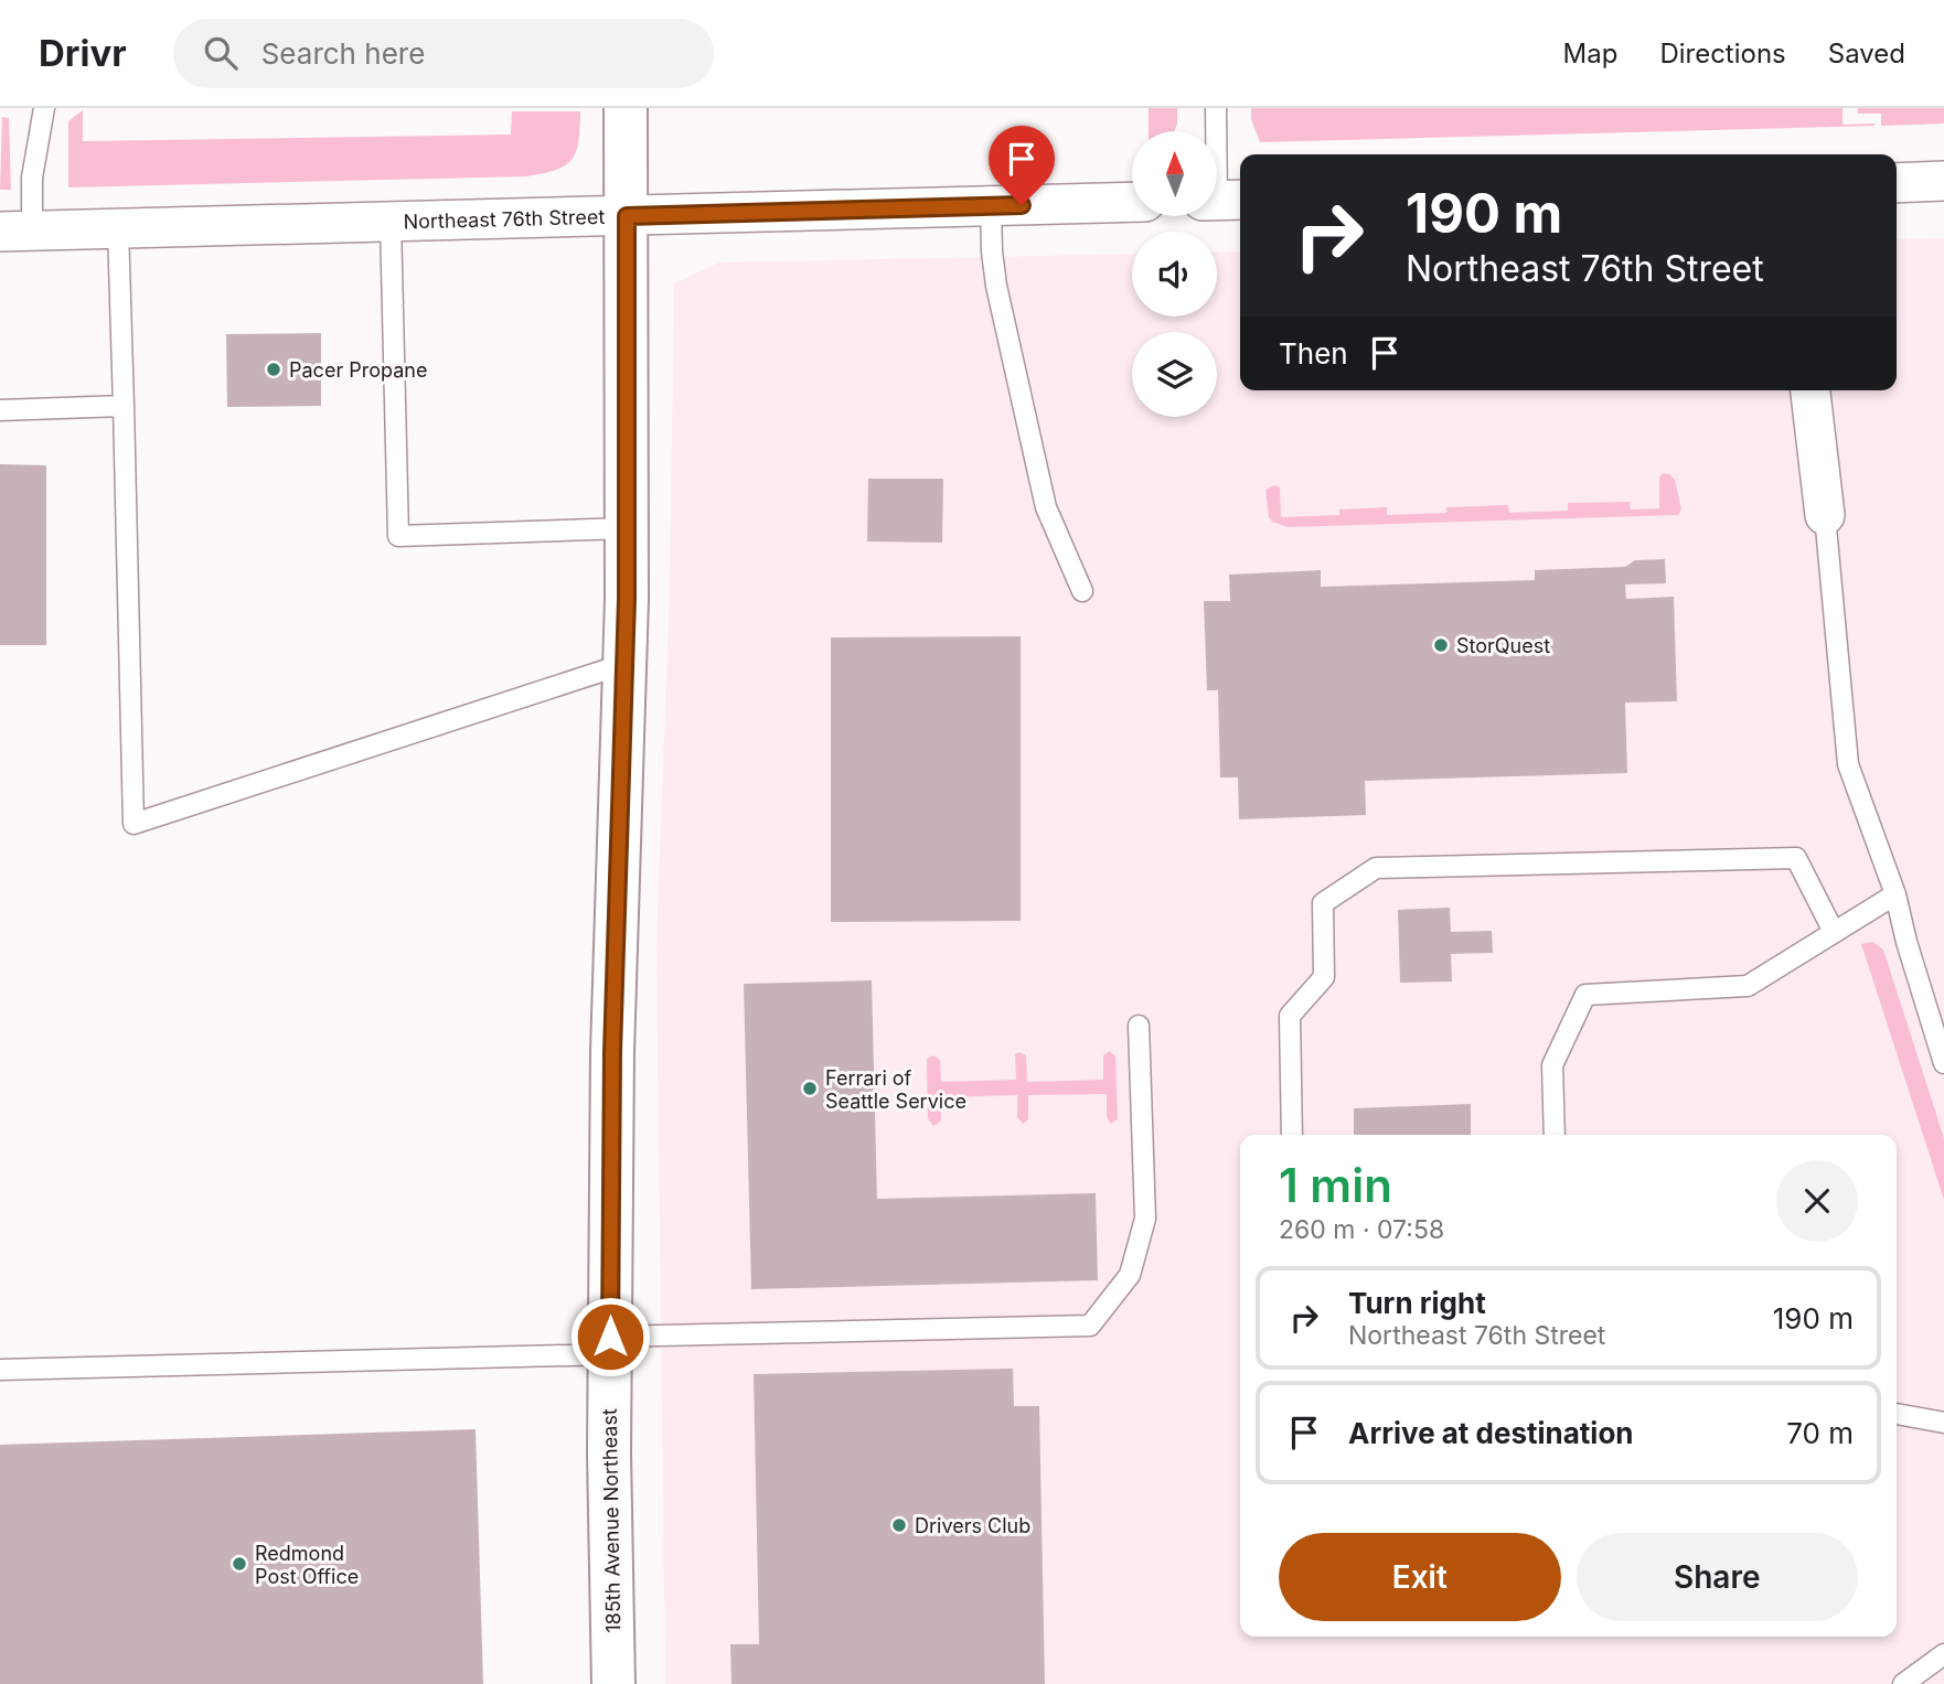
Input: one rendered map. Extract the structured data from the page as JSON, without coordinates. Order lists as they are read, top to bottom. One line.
{"streets":{"street":["Northeast 76th Street","185th Avenue Northeast"]},"crossings":[["Northeast 76th Street","185th Avenue Northeast"]],"places":["Pacer Propane","StorQuest","Ferrari of Seattle Service","Drivers Club","Redmond Post Office"],"north":"top","page":{"header":"Drivr","search":"Search here","nav":["Map","Directions","Saved"],"turn":["190 m","Northeast 76th Street"],"then":"Then","heading":["1 min","260 m · 07:58"],"list":[{"name":"Turn right","note":"Northeast 76th Street","value":"190 m"},{"name":"Arrive at destination","value":"70 m"}],"buttons":["Exit","Share"]}}
